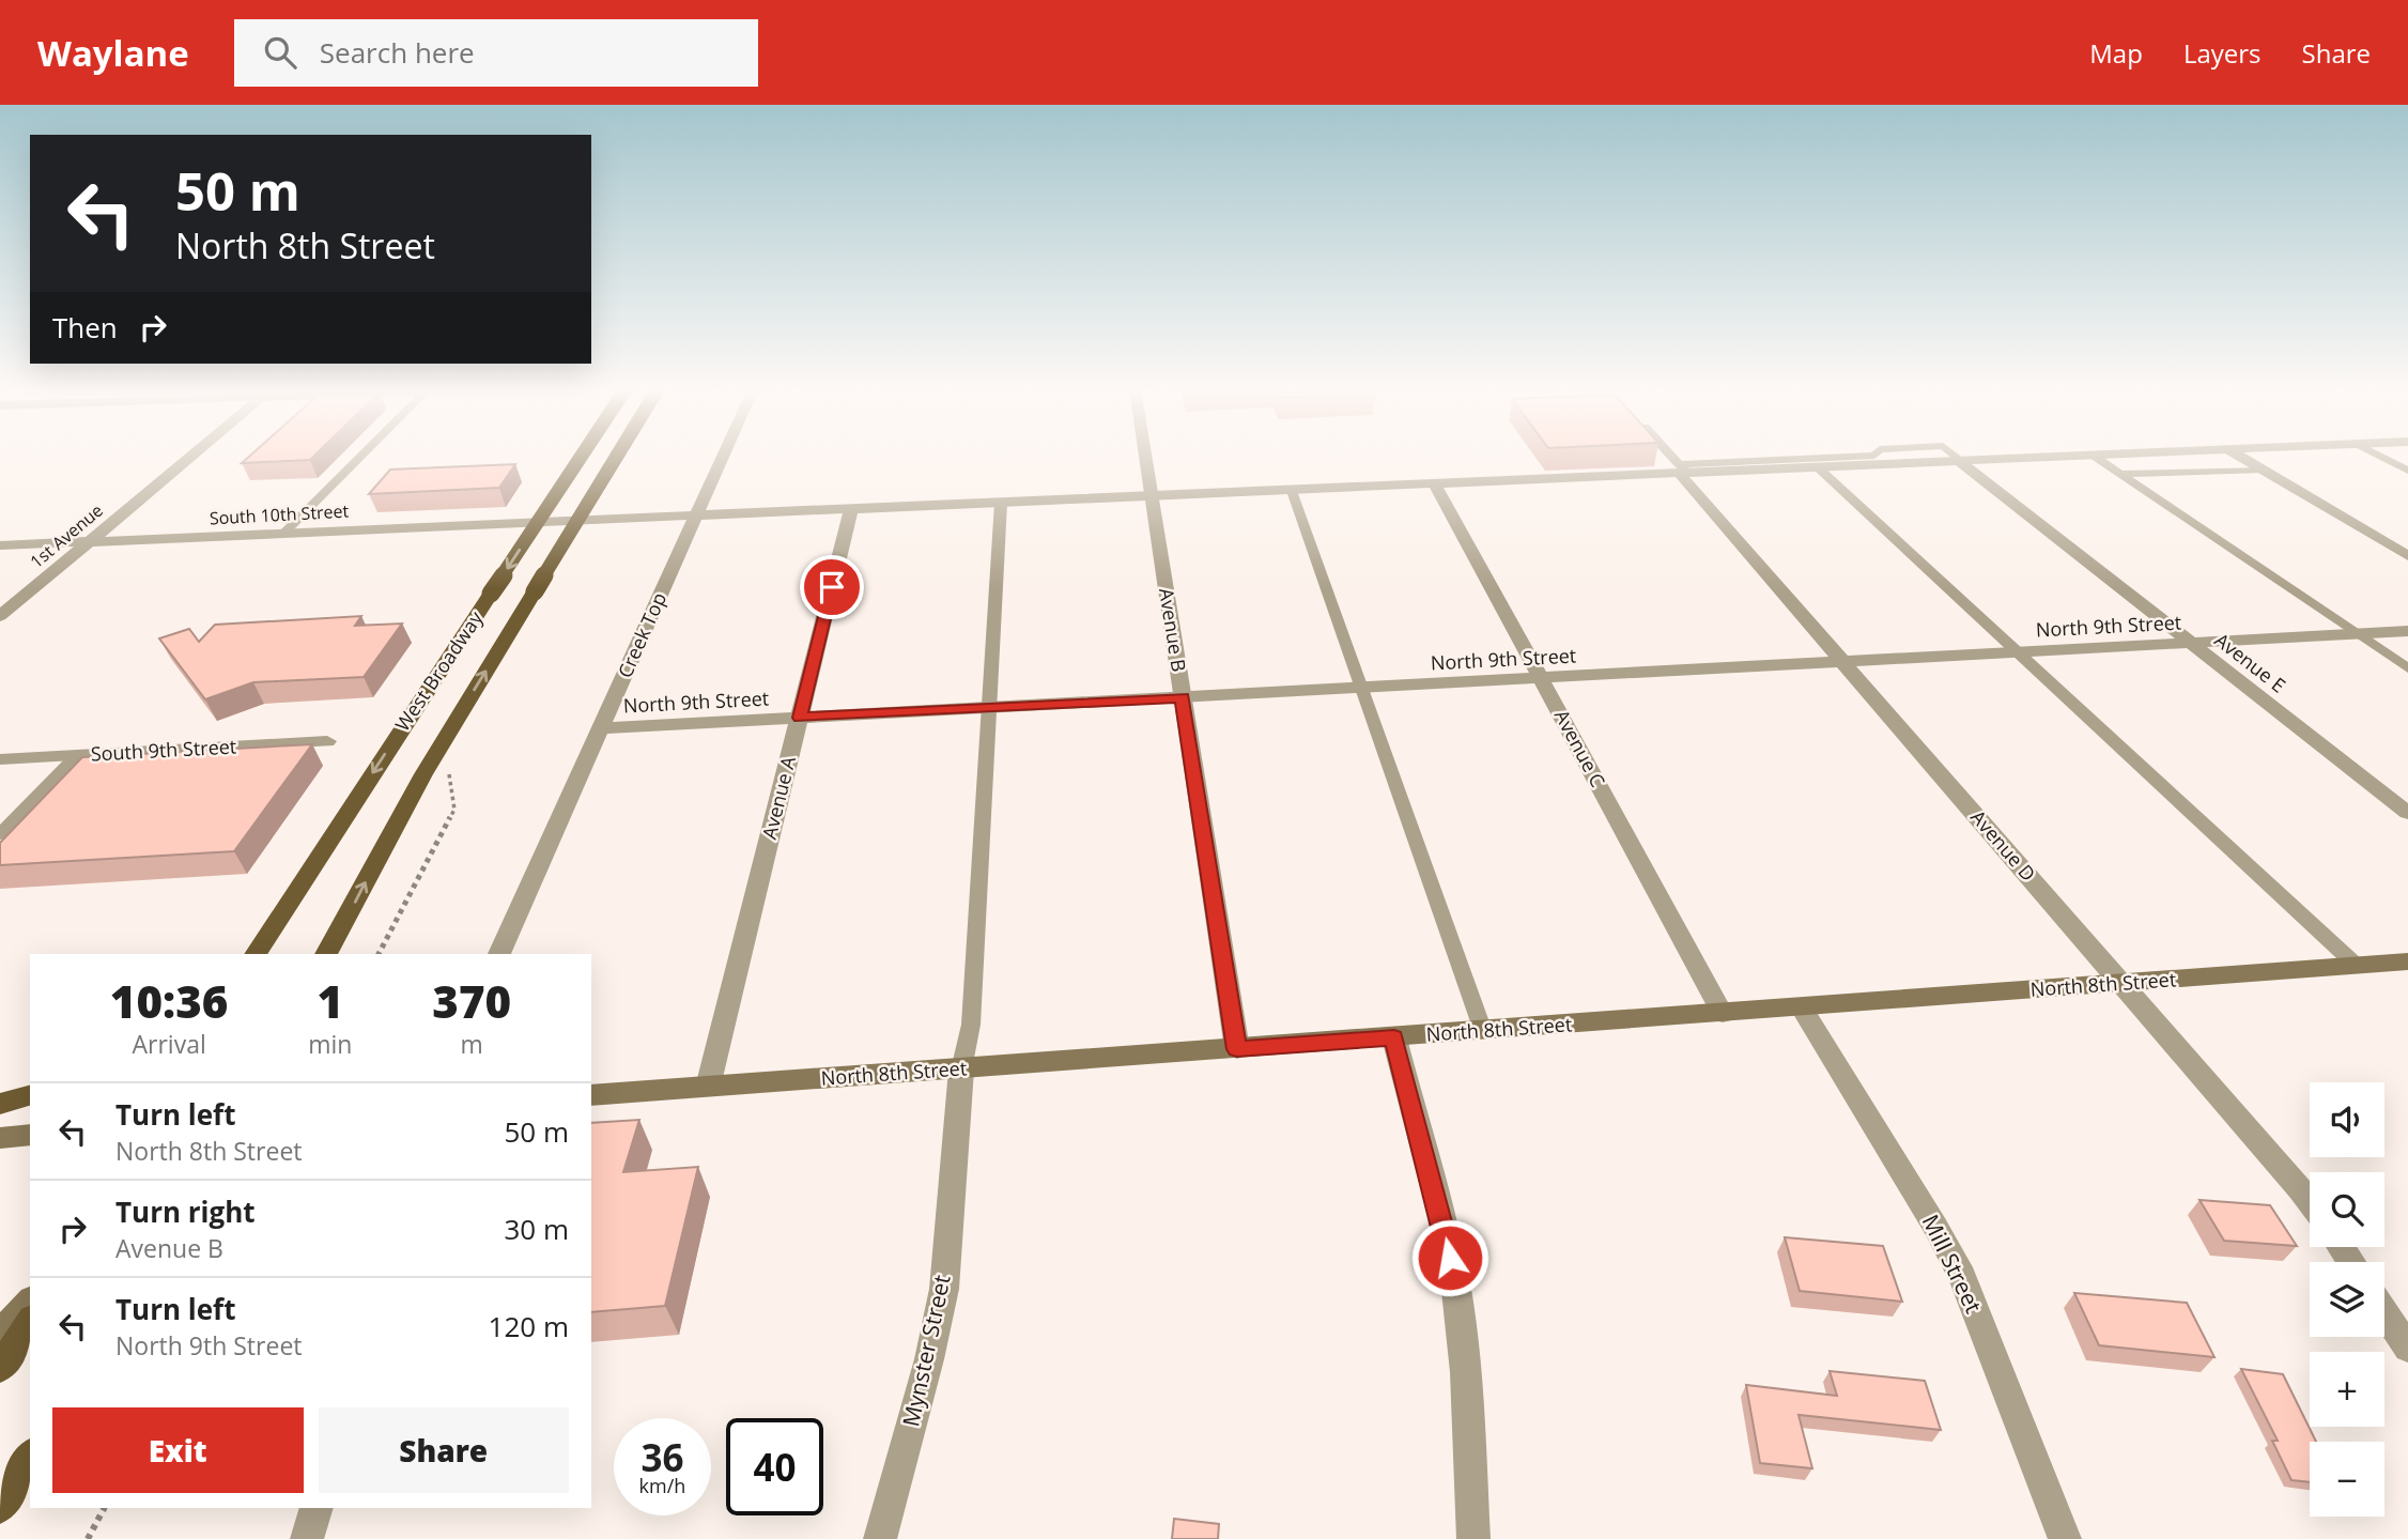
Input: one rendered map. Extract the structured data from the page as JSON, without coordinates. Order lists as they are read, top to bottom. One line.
{"streets":{"main road":["West Broadway","North 8th Street"],"street":["South 10th Street","1st Avenue","North 9th Street","Avenue B","Creek Top","Avenue E","Avenue C","South 9th Street","Avenue A","Avenue D","Mill Street","Mynster Street"]},"crossings":[["South 10th Street","1st Avenue"],["South 10th Street","Avenue B"],["South 10th Street","Creek Top"],["South 10th Street","Avenue E"],["South 10th Street","Avenue C"],["South 10th Street","Avenue A"],["South 10th Street","Avenue D"],["North 9th Street","Avenue B"],["North 9th Street","Creek Top"],["North 9th Street","Avenue E"],["North 9th Street","Avenue C"],["North 9th Street","Avenue A"],["North 9th Street","Avenue D"],["Avenue B","North 8th Street"],["Avenue C","North 8th Street"],["Avenue A","North 8th Street"],["Avenue D","North 8th Street"],["North 8th Street","Mill Street"],["North 8th Street","Mynster Street"]],"page":{"header":"Waylane","search":"Search here","nav":["Map","Layers","Share"],"turn":["50 m","North 8th Street"],"then":"Then","eta":["10:36","Arrival","1","min","370","m"],"list":[{"name":"Turn left","note":"North 8th Street","value":"50 m"},{"name":"Turn right","note":"Avenue B","value":"30 m"},{"name":"Turn left","note":"North 9th Street","value":"120 m"}],"map_buttons":["+","−"],"buttons":["Exit","Share"],"speed":"36 km/h","limit":"40"}}
